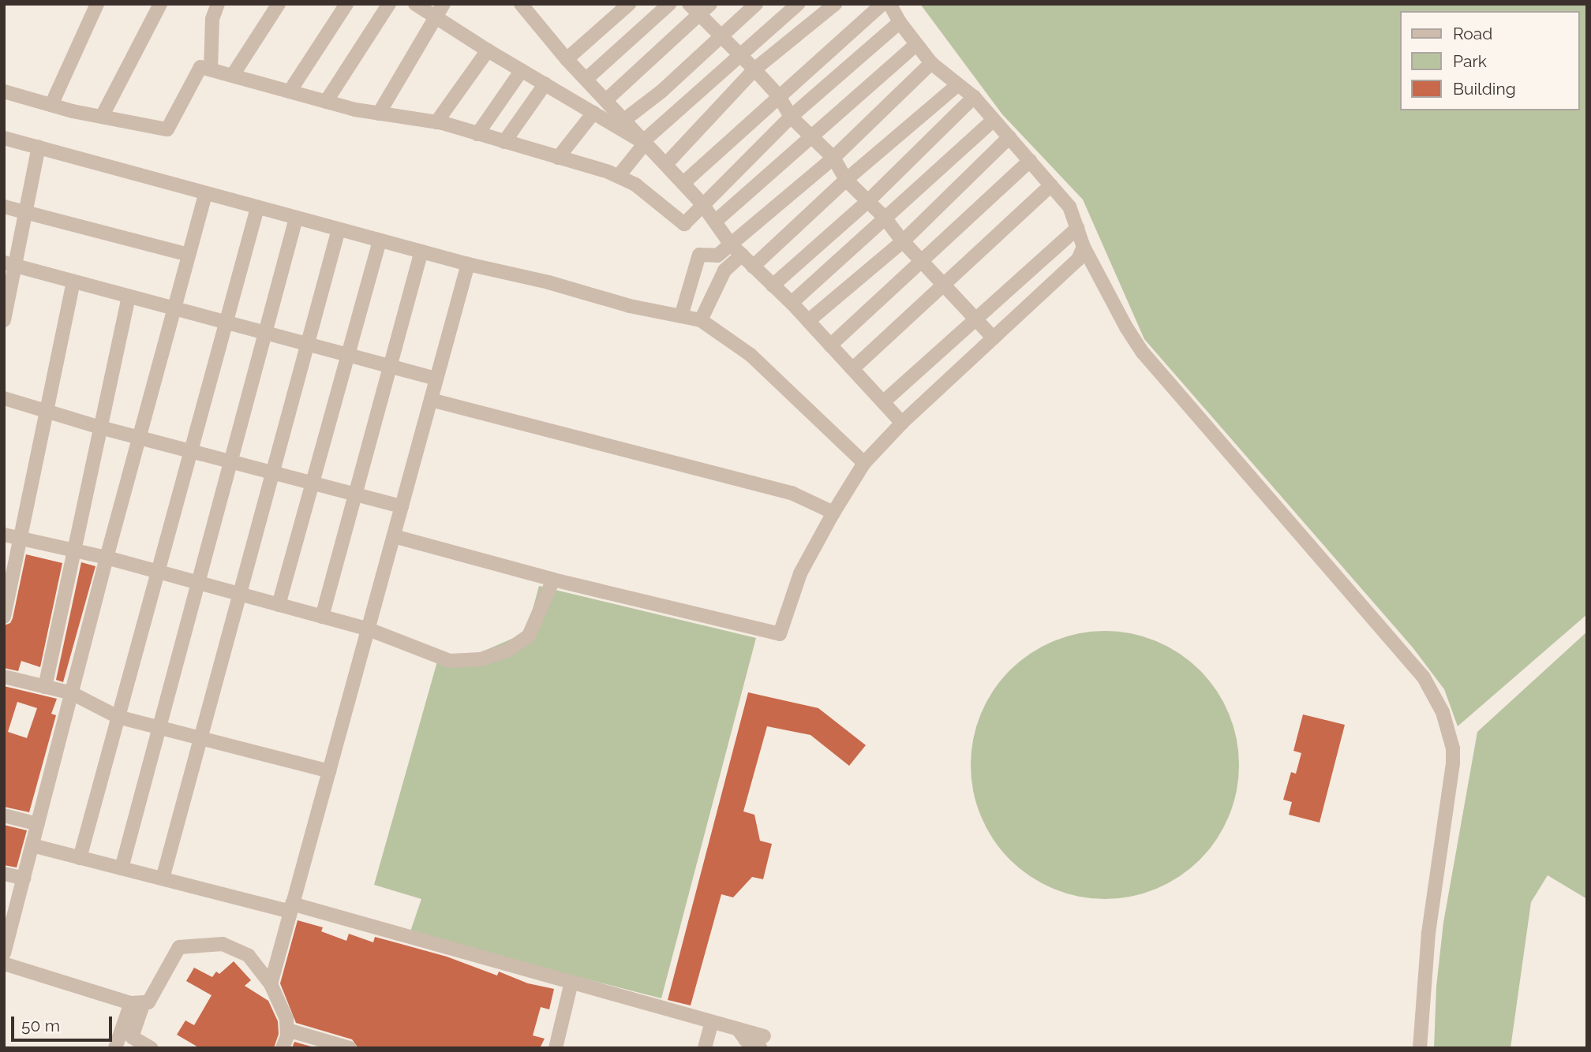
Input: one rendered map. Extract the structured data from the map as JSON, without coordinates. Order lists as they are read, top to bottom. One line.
{"legend":["Road","Park","Building"],"scale_bar":"50 m"}
